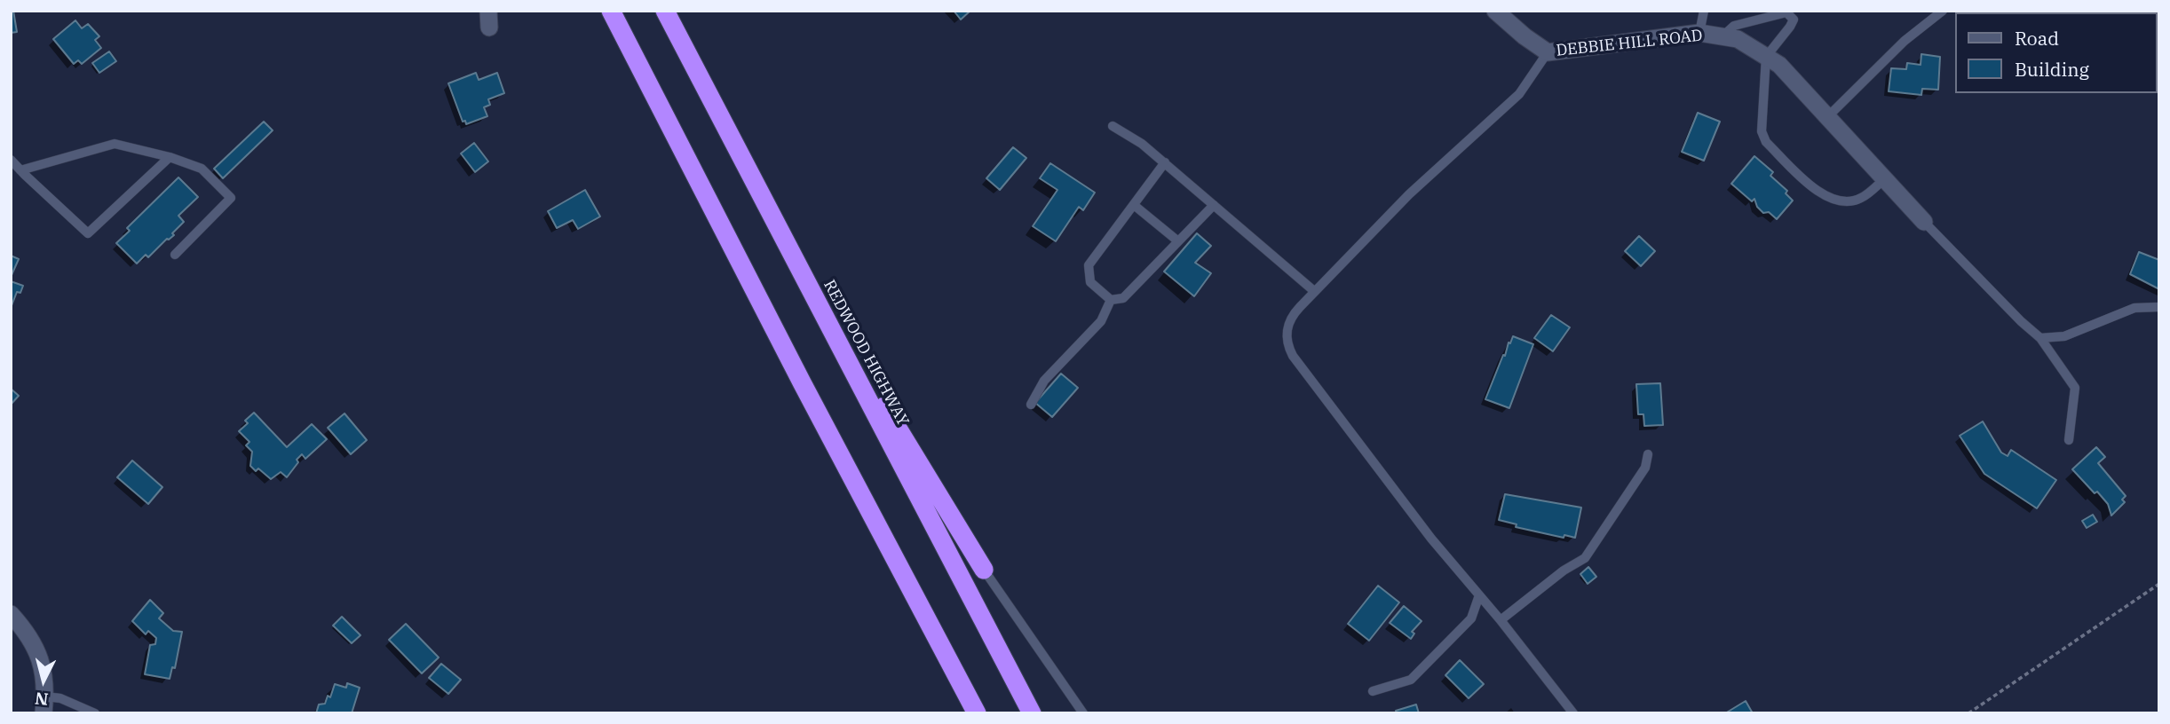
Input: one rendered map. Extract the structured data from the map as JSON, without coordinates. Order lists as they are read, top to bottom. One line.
{"streets":{"highway":["REDWOOD HIGHWAY"],"street":["DEBBIE HILL ROAD"]},"legend":["Road","Building"],"north":"bottom"}
